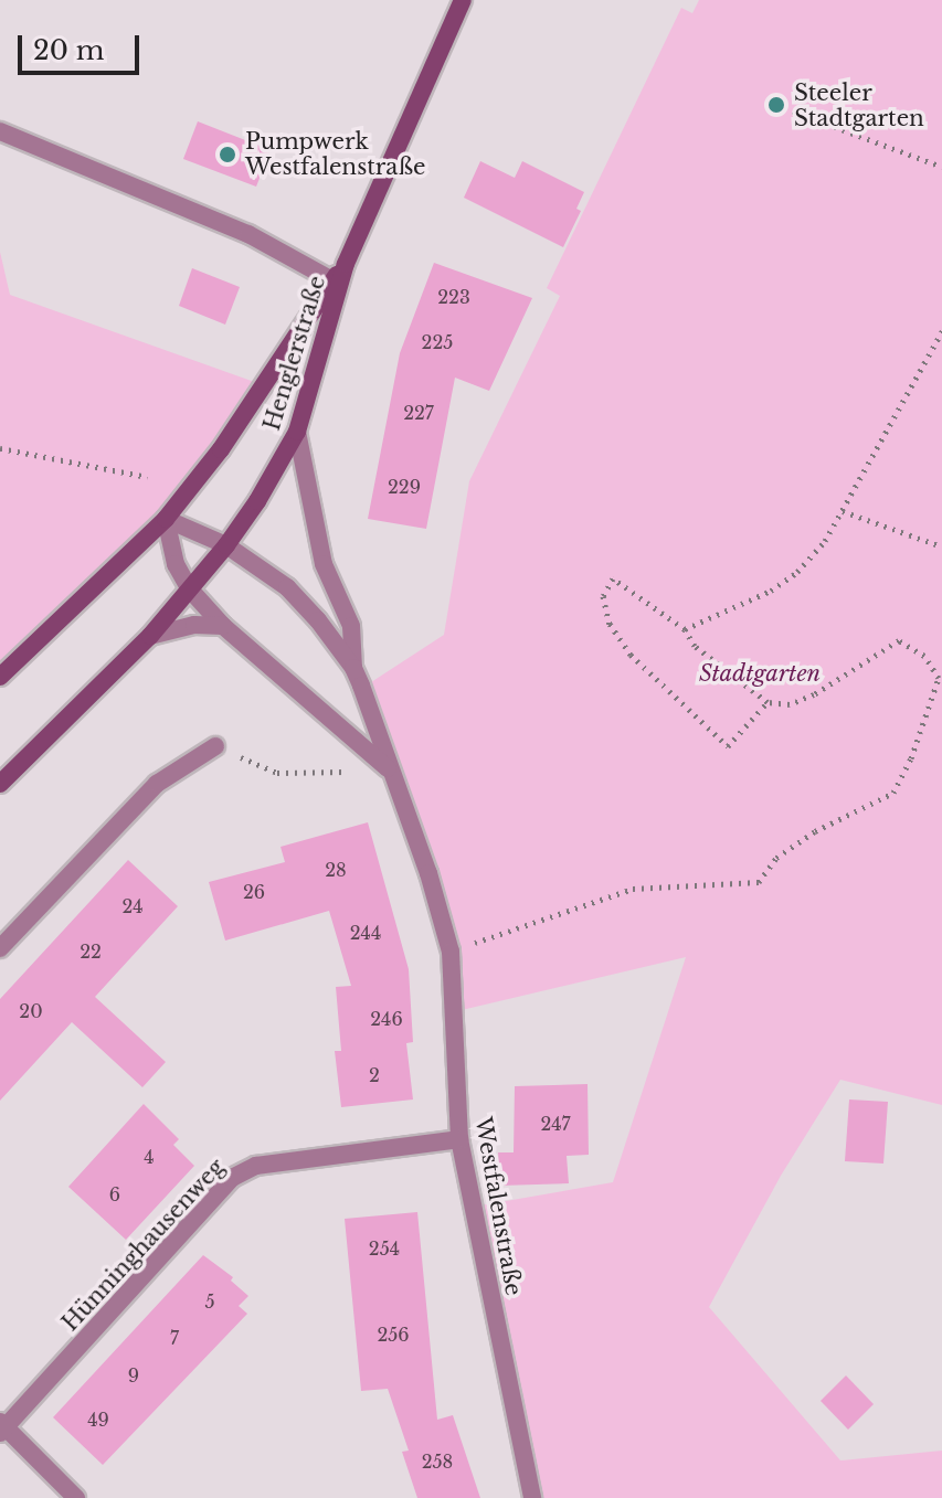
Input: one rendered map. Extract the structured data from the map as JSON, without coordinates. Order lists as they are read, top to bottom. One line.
{"streets":{"main road":["Henglerstraße"],"street":["Westfalenstraße","Hünninghausenweg"]},"crossings":[["Henglerstraße","Westfalenstraße"],["Westfalenstraße","Hünninghausenweg"]],"parks":["Stadtgarten"],"places":["Steeler Stadtgarten","Pumpwerk Westfalenstraße"],"house_numbers":["223","225","227","229","28","26","24","244","22","20","246","2","247","4","6","254","5","256","7","9","49","258"],"scale_bar":"20 m"}
